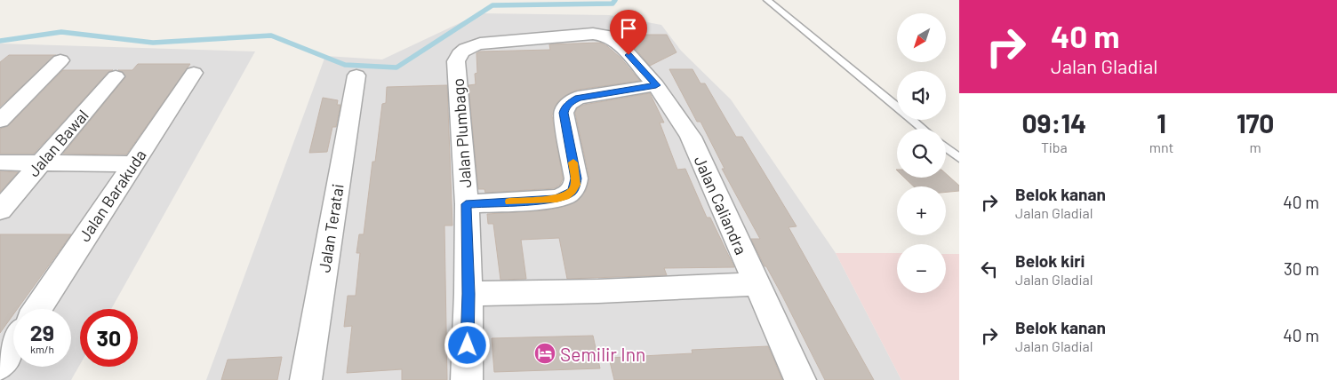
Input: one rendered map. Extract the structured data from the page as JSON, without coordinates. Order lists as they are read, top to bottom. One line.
{"streets":{"street":["Jalan Plumbago","Jalan Bawal","Jalan Barakuda","Jalan Caliandra","Jalan Teratai"]},"crossings":[["Jalan Plumbago","Jalan Caliandra"]],"places":{"hotel":["Semilir Inn"]},"north":"bottom left","page":{"turn":["40 m","Jalan Gladial"],"map_buttons":["+","−"],"eta":["09:14","Tiba","1","mnt","170","m"],"list":[{"name":"Belok kanan","note":"Jalan Gladial","value":"40 m"},{"name":"Belok kiri","note":"Jalan Gladial","value":"30 m"},{"name":"Belok kanan","note":"Jalan Gladial","value":"40 m"}],"speed":"29 km/h","limit":"30"}}
